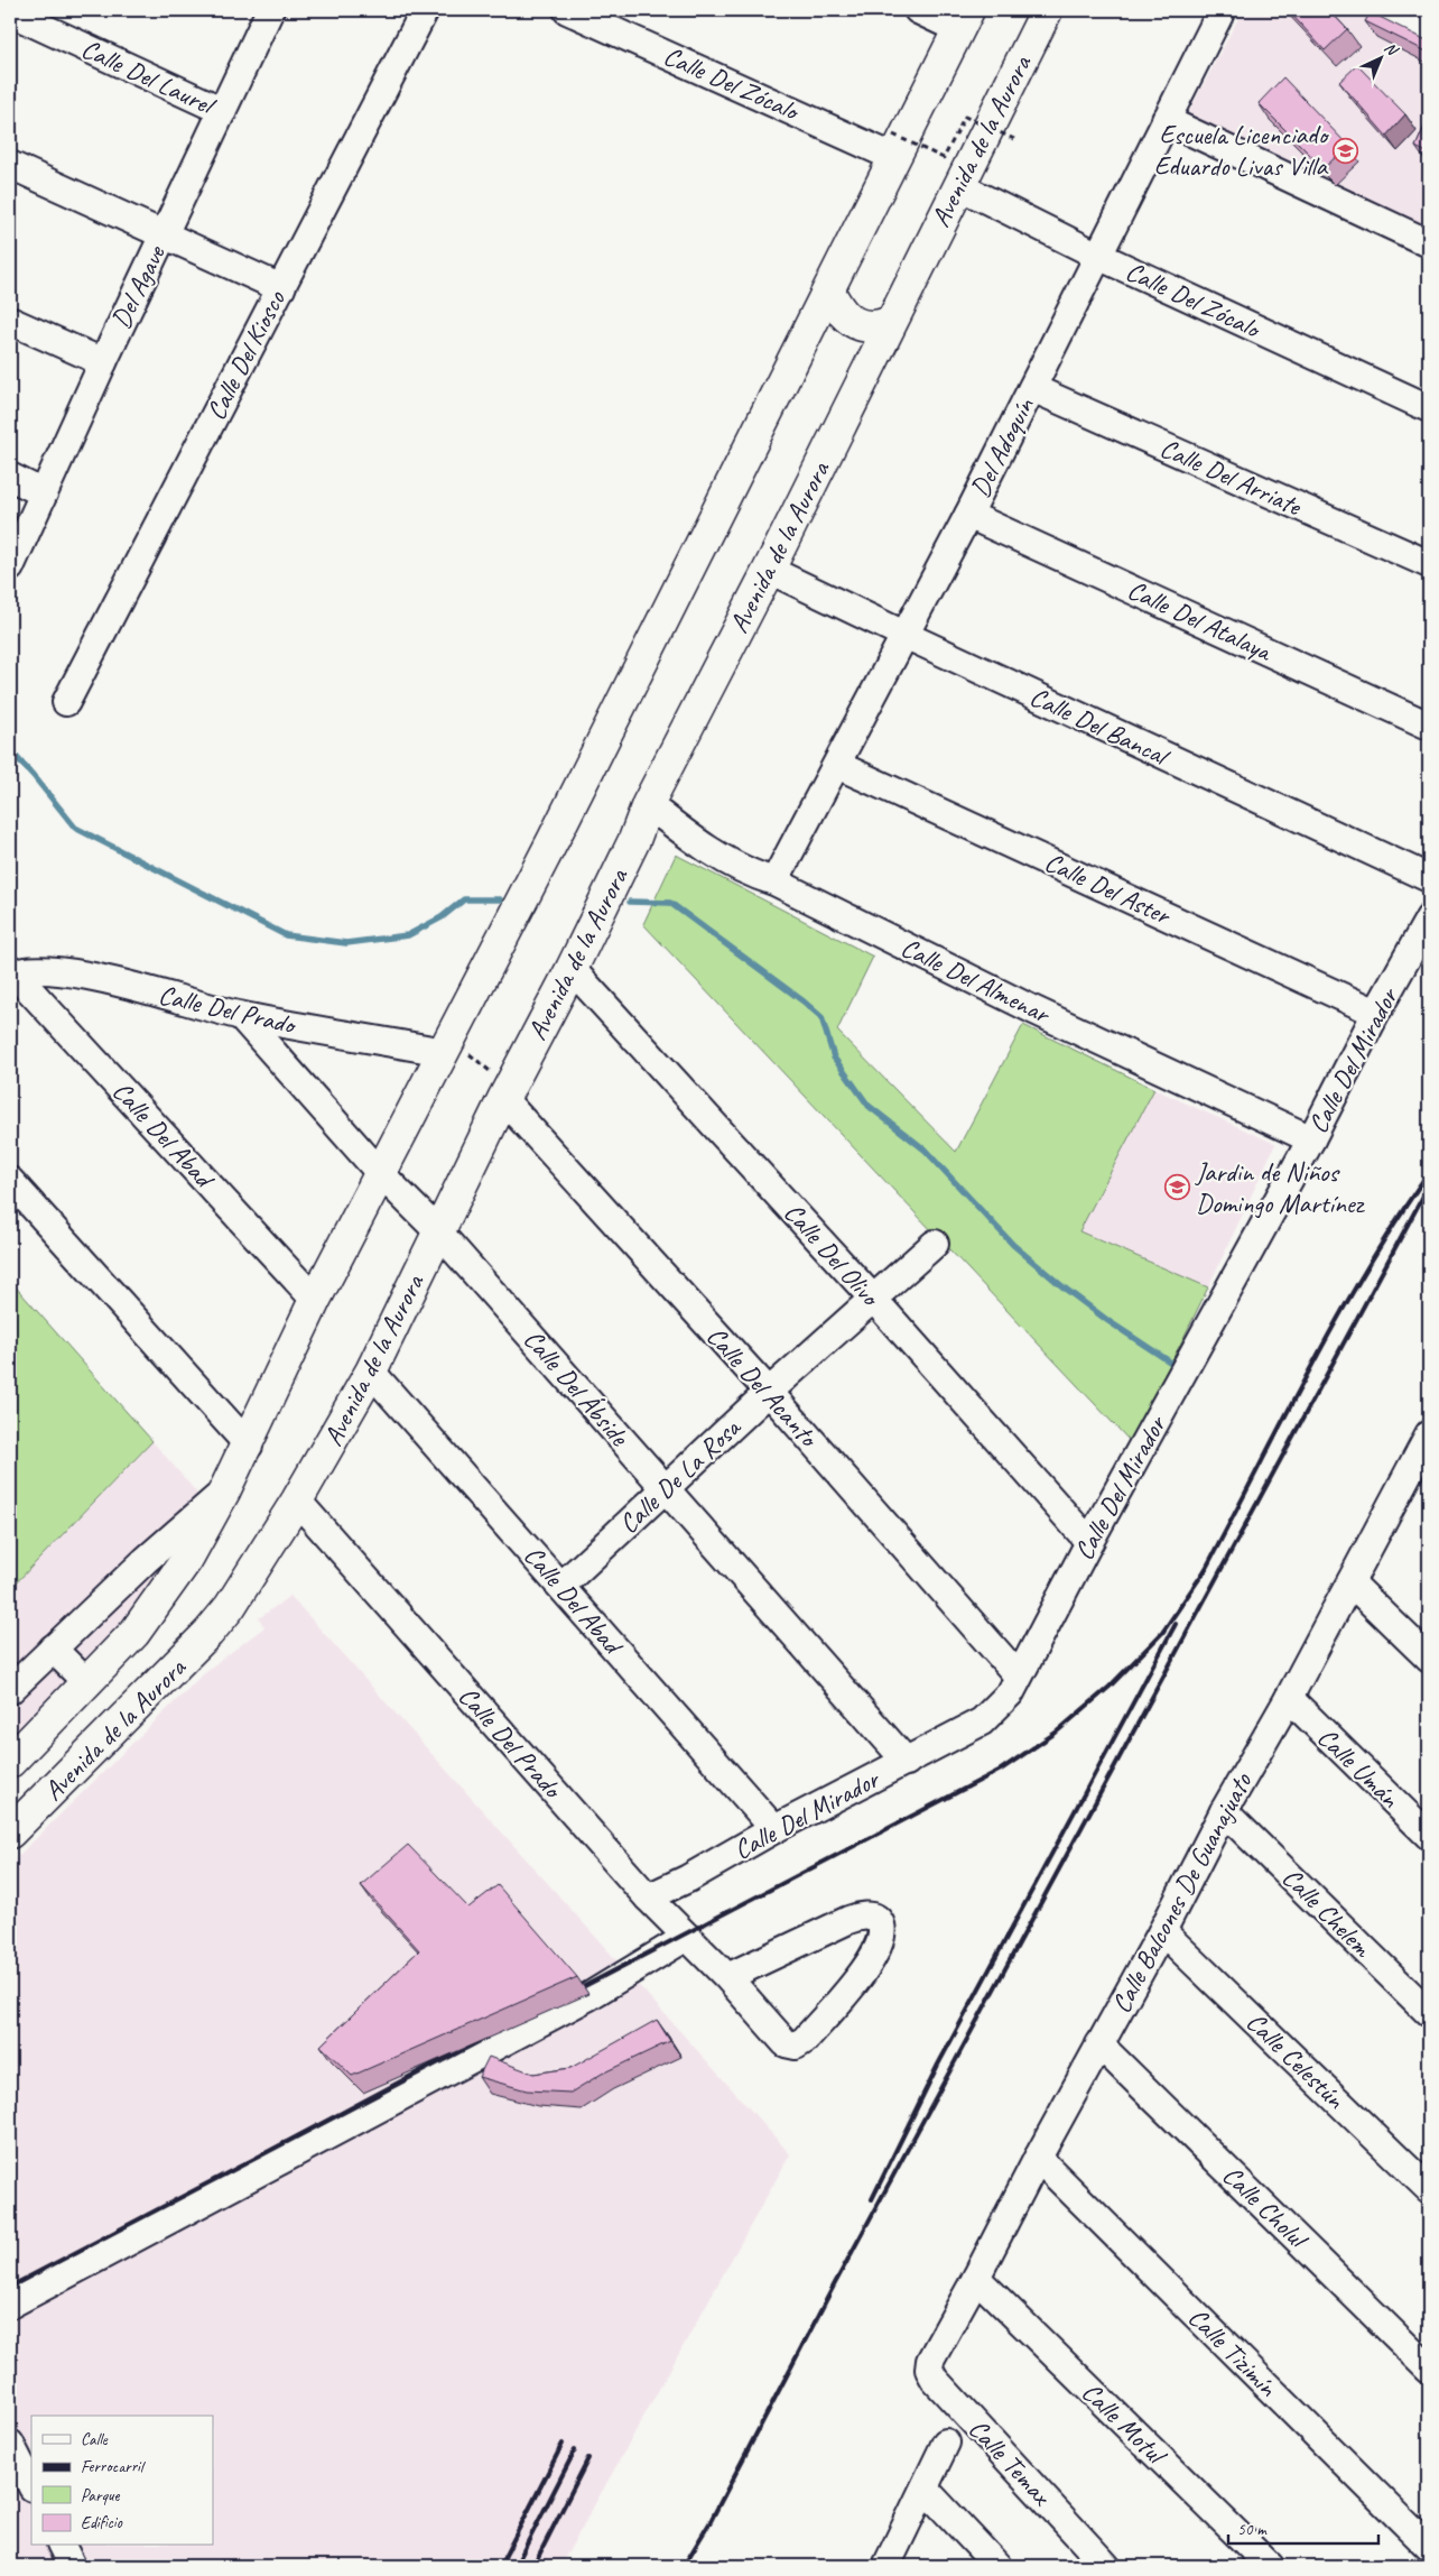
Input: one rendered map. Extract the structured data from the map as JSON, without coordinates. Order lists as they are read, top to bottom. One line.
{"streets":{"main road":["Avenida de la Aurora"],"street":["Calle Del Laurel","Calle Del Zócalo","Del Agave","Calle Del Kiosco","Del Adoquín","Calle Del Arriate","Calle Del Atalaya","Calle Del Bancal","Calle Del Aster","Calle Del Almenar","Calle Del Prado","Calle Del Mirador","Calle Del Abad","Calle Del Olivo","Calle Del Acanto","Calle Del Ábside","Calle De La Rosa","Calle Umán","Calle Balcones De Guanajuato","Calle Chelem","Calle Celestún","Calle Cholul","Calle Tizimín","Calle Motul","Calle Temax"]},"crossings":[["Calle Del Laurel","Del Agave"],["Calle Del Zócalo","Avenida de la Aurora"],["Calle Del Zócalo","Del Adoquín"],["Avenida de la Aurora","Calle Del Bancal"],["Avenida de la Aurora","Calle Del Almenar"],["Avenida de la Aurora","Calle Del Prado"],["Avenida de la Aurora","Calle Del Abad"],["Avenida de la Aurora","Calle Del Olivo"],["Avenida de la Aurora","Calle Del Acanto"],["Avenida de la Aurora","Calle Del Ábside"],["Del Adoquín","Calle Del Arriate"],["Del Adoquín","Calle Del Atalaya"],["Del Adoquín","Calle Del Bancal"],["Del Adoquín","Calle Del Aster"],["Del Adoquín","Calle Del Almenar"],["Calle Del Aster","Calle Del Mirador"],["Calle Del Almenar","Calle Del Mirador"],["Calle Del Prado","Calle Del Mirador"],["Calle Del Prado","Calle Del Abad"],["Calle Del Prado","Calle Del Ábside"],["Calle Del Mirador","Calle Del Abad"],["Calle Del Mirador","Calle Del Olivo"],["Calle Del Mirador","Calle Del Acanto"],["Calle Del Mirador","Calle Del Ábside"],["Calle Del Abad","Calle De La Rosa"],["Calle Del Olivo","Calle De La Rosa"],["Calle Del Acanto","Calle De La Rosa"],["Calle Del Ábside","Calle De La Rosa"],["Calle Umán","Calle Balcones De Guanajuato"],["Calle Balcones De Guanajuato","Calle Chelem"],["Calle Balcones De Guanajuato","Calle Celestún"],["Calle Balcones De Guanajuato","Calle Cholul"],["Calle Balcones De Guanajuato","Calle Tizimín"],["Calle Balcones De Guanajuato","Calle Motul"],["Calle Balcones De Guanajuato","Calle Temax"]],"places":{"school or university":["Escuela Licenciado Eduardo Livas Villa","Jardin de Niños Domingo Martínez"]},"legend":["Calle","Ferrocarril","Parque","Edificio"],"scale_bar":"50 m","north":"top right"}
